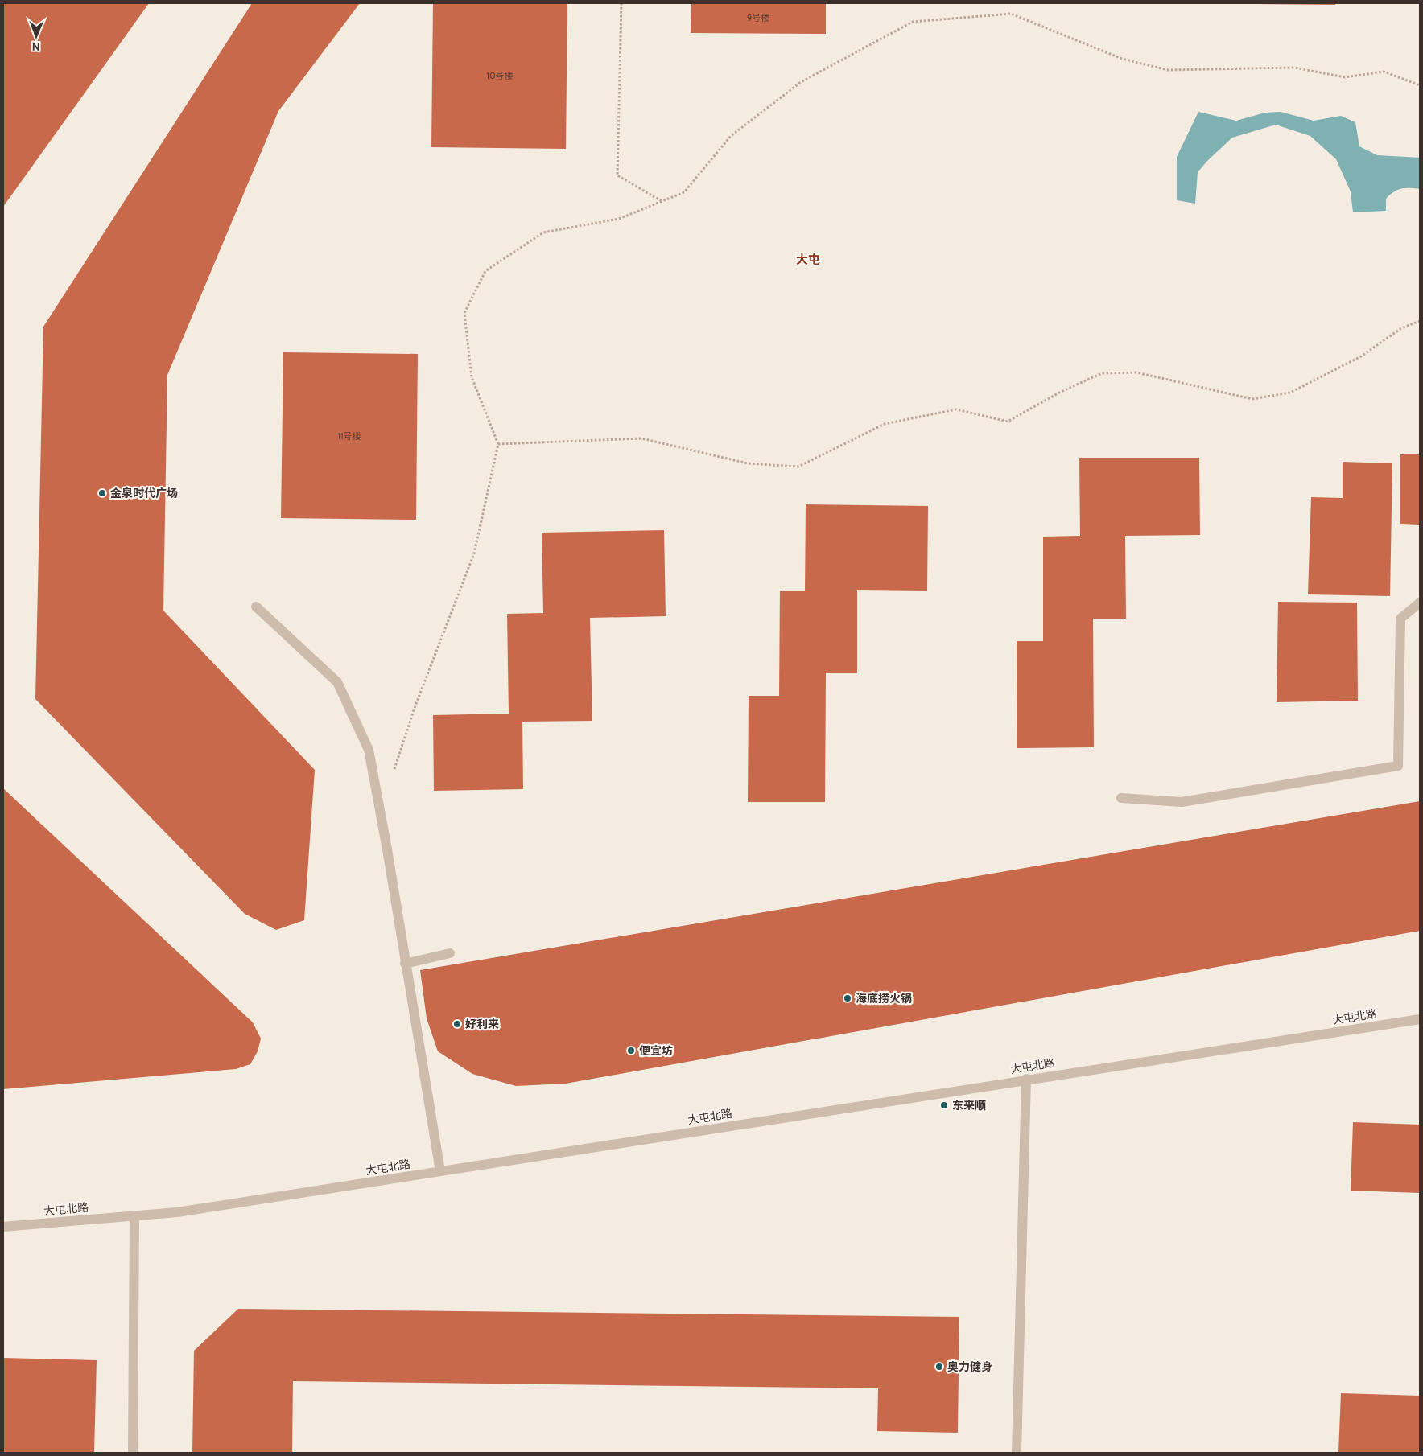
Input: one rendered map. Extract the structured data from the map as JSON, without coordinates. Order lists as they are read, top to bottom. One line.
{"streets":{"street":["大屯北路"]},"districts":["大屯"],"places":["金泉时代广场","海底捞火锅","好利来","便宜坊","东来顺","奥力健身"],"house_numbers":["9号楼","10号楼","11号楼"],"north":"bottom"}
